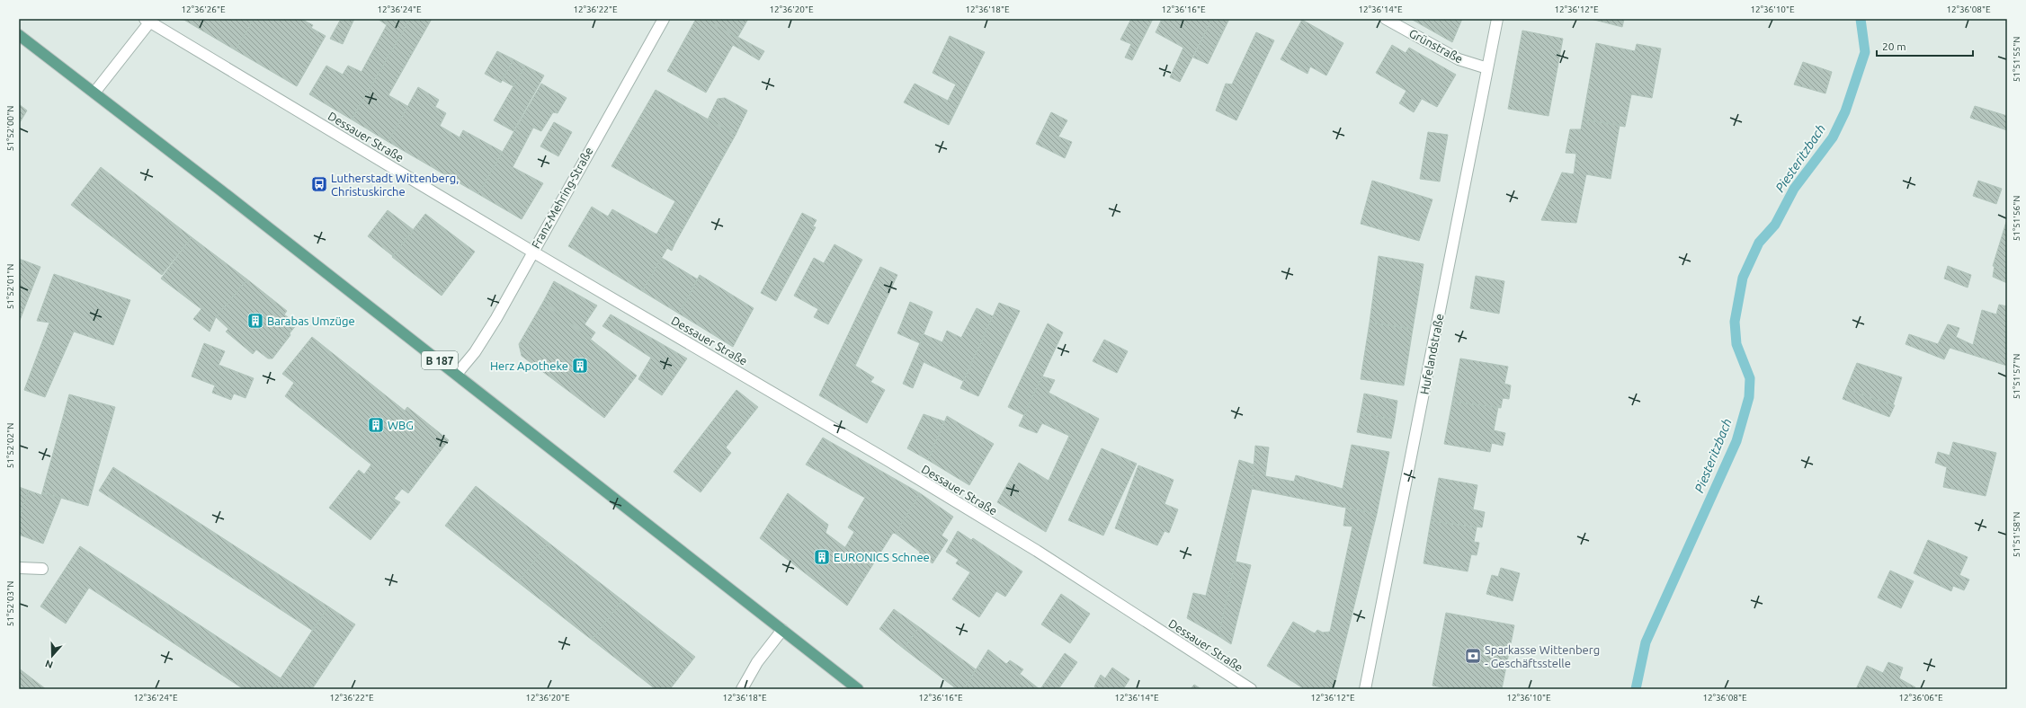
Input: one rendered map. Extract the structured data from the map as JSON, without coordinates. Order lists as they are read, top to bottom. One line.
{"streets":{"main road":["B 187"],"street":["Grünstraße","Dessauer Straße","Franz-Mehring-Straße","Hufelandstraße"]},"crossings":[["Grünstraße","Hufelandstraße"],["Dessauer Straße","Franz-Mehring-Straße"],["Dessauer Straße","B 187"],["Franz-Mehring-Straße","B 187"]],"water":["Piesteritzbach"],"places":{"bus stop":["Lutherstadt Wittenberg, Christuskirche"],"building":["Barabas Umzüge","Herz Apotheke","WBG","EURONICS Schnee"],"bank":["Sparkasse Wittenberg - Geschäftsstelle"]},"scale_bar":"20 m","north":"bottom","coordinates":["12°36'26\"E","12°36'24\"E","12°36'22\"E","12°36'20\"E","12°36'18\"E","12°36'16\"E","12°36'14\"E","12°36'12\"E","12°36'10\"E","12°36'08\"E","51°51'55\"N","51°52'00\"N","51°51'56\"N","51°52'01\"N","51°51'57\"N","51°52'02\"N","51°51'58\"N","51°52'03\"N","12°36'06\"E"]}
